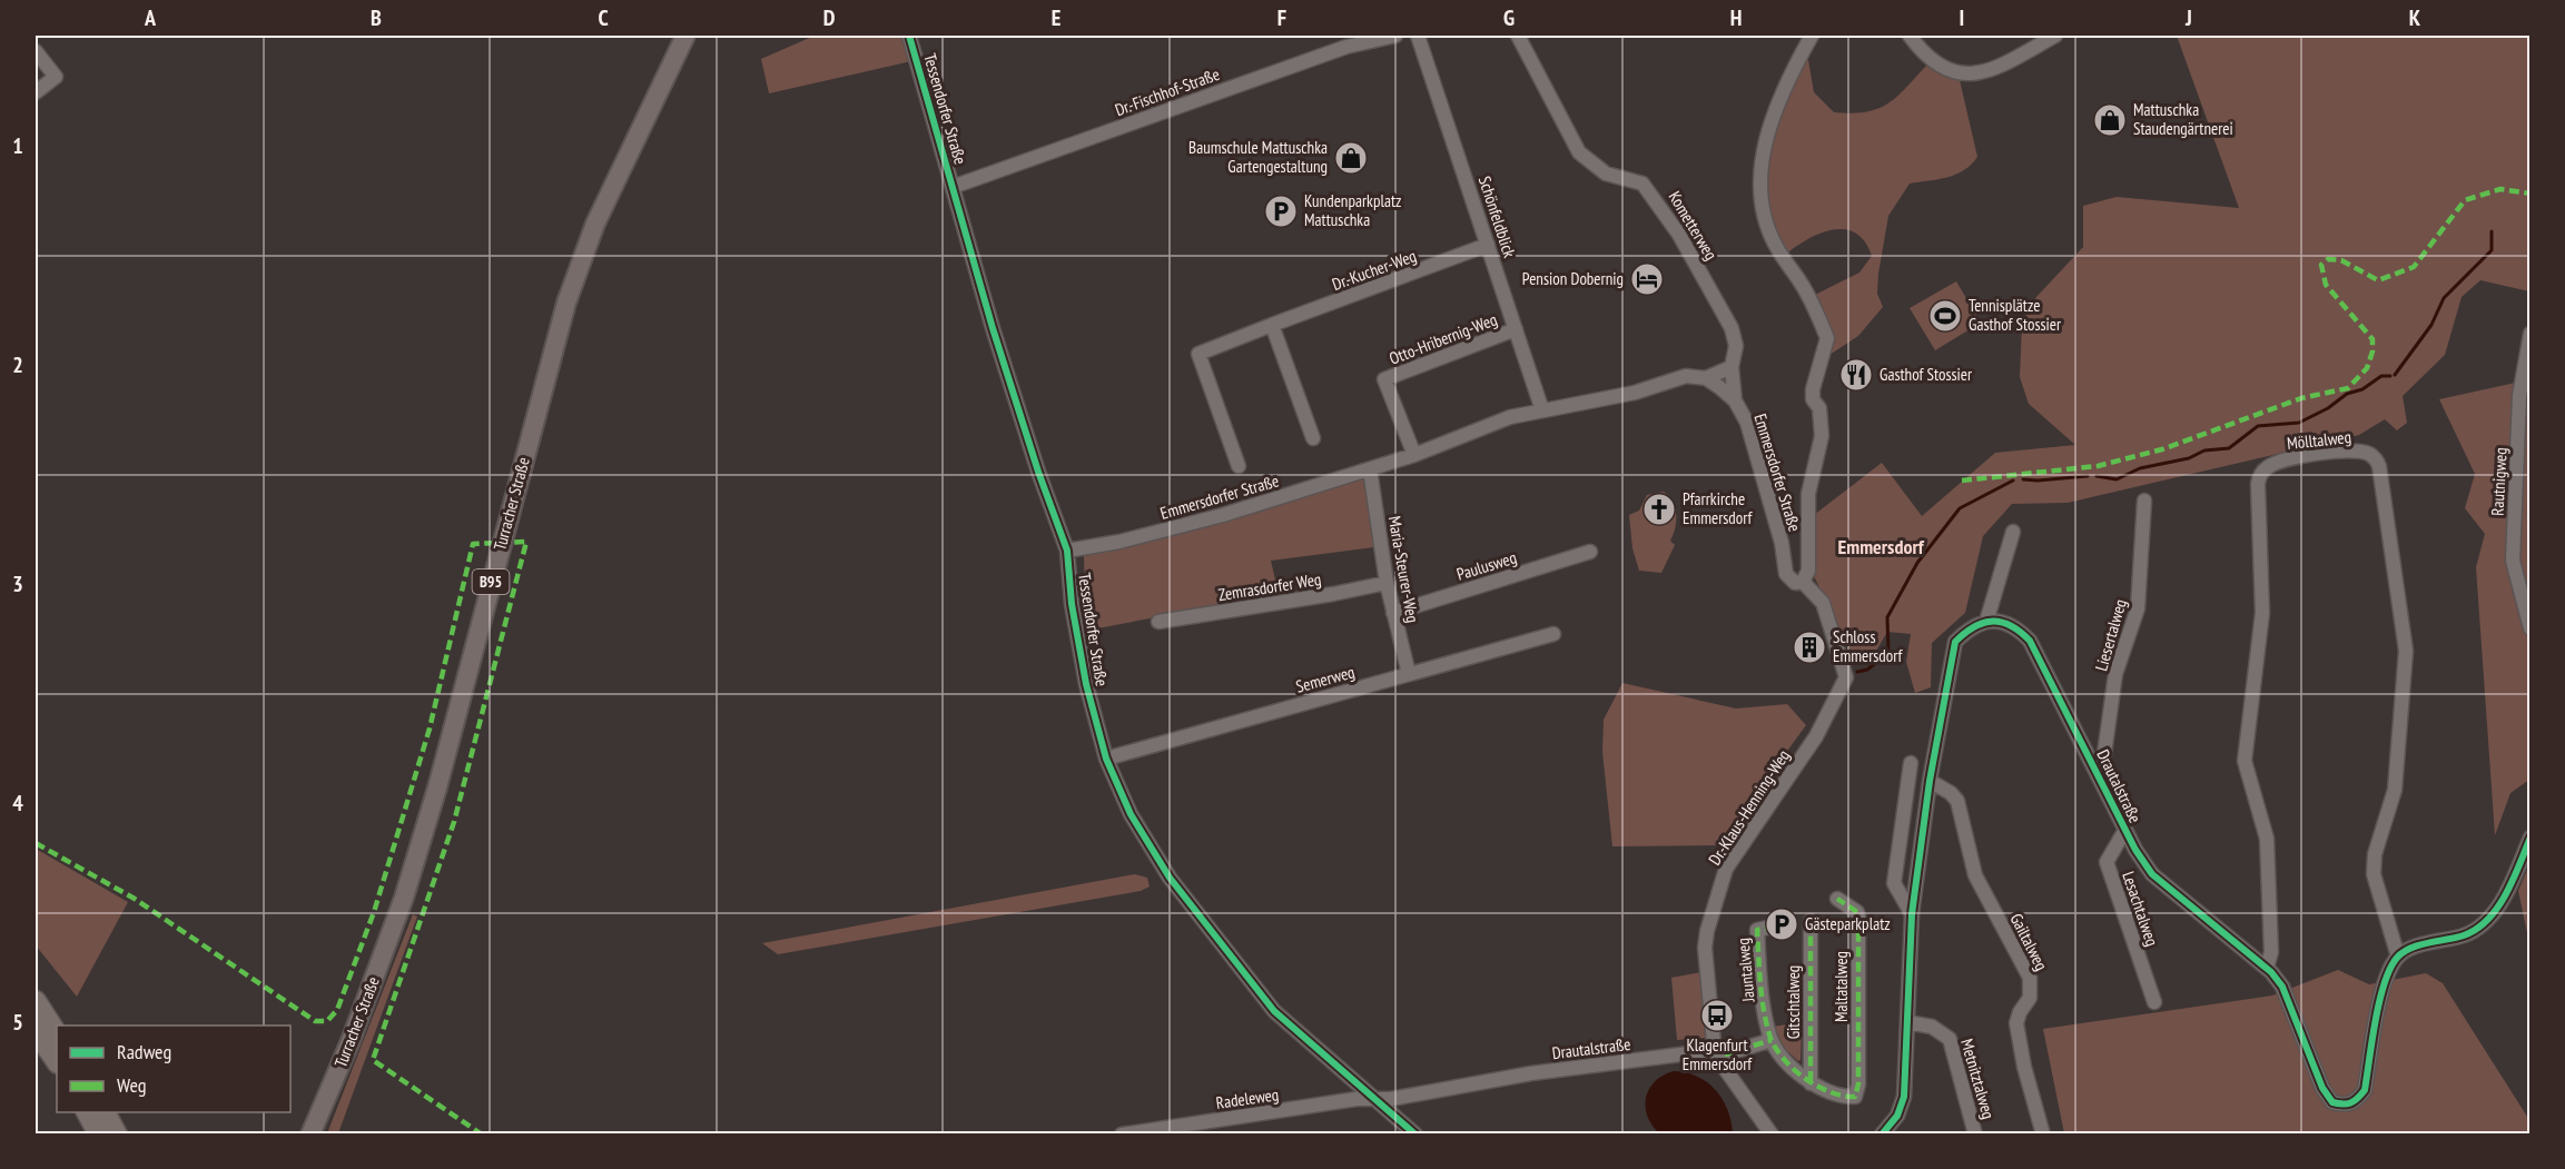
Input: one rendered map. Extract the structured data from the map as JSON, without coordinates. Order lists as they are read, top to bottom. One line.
{"streets":{"main road":["Turracher Straße","B95"],"street":["Dr.-Fischhof-Straße","Tessendorfer Straße","Schönfeldblick","Kometterweg","Dr.-Kucher-Weg","Otto-Hribernig-Weg","Mölltalweg","Emmersdorfer Straße","Rautnigweg","Paulusweg","Maria-Steurer-Weg","Zemrasdorfer Weg","Liesertalweg","Semerweg","Drautalstraße","Dr.-Klaus-Henning-Weg","Lesachtalweg","Gailtalweg","Jauntalweg","Maltatalweg","Gitschtalweg","Metnitztalweg","Radeleweg"]},"crossings":[["Dr.-Fischhof-Straße","Tessendorfer Straße"],["Tessendorfer Straße","Emmersdorfer Straße"],["Tessendorfer Straße","Semerweg"],["Tessendorfer Straße","Drautalstraße"],["Tessendorfer Straße","Radeleweg"],["Schönfeldblick","Dr.-Kucher-Weg"],["Schönfeldblick","Otto-Hribernig-Weg"],["Schönfeldblick","Emmersdorfer Straße"],["Kometterweg","Emmersdorfer Straße"],["Otto-Hribernig-Weg","Emmersdorfer Straße"],["Mölltalweg","Drautalstraße"],["Emmersdorfer Straße","Maria-Steurer-Weg"],["Emmersdorfer Straße","Dr.-Klaus-Henning-Weg"],["Paulusweg","Maria-Steurer-Weg"],["Maria-Steurer-Weg","Zemrasdorfer Weg"],["Maria-Steurer-Weg","Semerweg"],["Liesertalweg","Drautalstraße"],["Drautalstraße","Dr.-Klaus-Henning-Weg"],["Drautalstraße","Lesachtalweg"],["Drautalstraße","Jauntalweg"],["Drautalstraße","Radeleweg"],["Maltatalweg","Gitschtalweg"]],"districts":["Emmersdorf"],"places":{"shop":["Mattuschka Staudengärtnerei","Baumschule Mattuschka Gartengestaltung"],"parking":["Kundenparkplatz Mattuschka","Gästeparkplatz"],"hotel":["Pension Dobernig"],"sports":["Tennisplätze Gasthof Stossier"],"restaurant":["Gasthof Stossier"],"church":["Pfarrkirche Emmersdorf"],"building":["Schloss Emmersdorf"],"bus stop":["Klagenfurt Emmersdorf"]},"legend":["Radweg","Weg"],"grid":{"columns":["A","B","C","D","E","F","G","H","I","J","K"],"rows":["1","2","3","4","5"]}}
